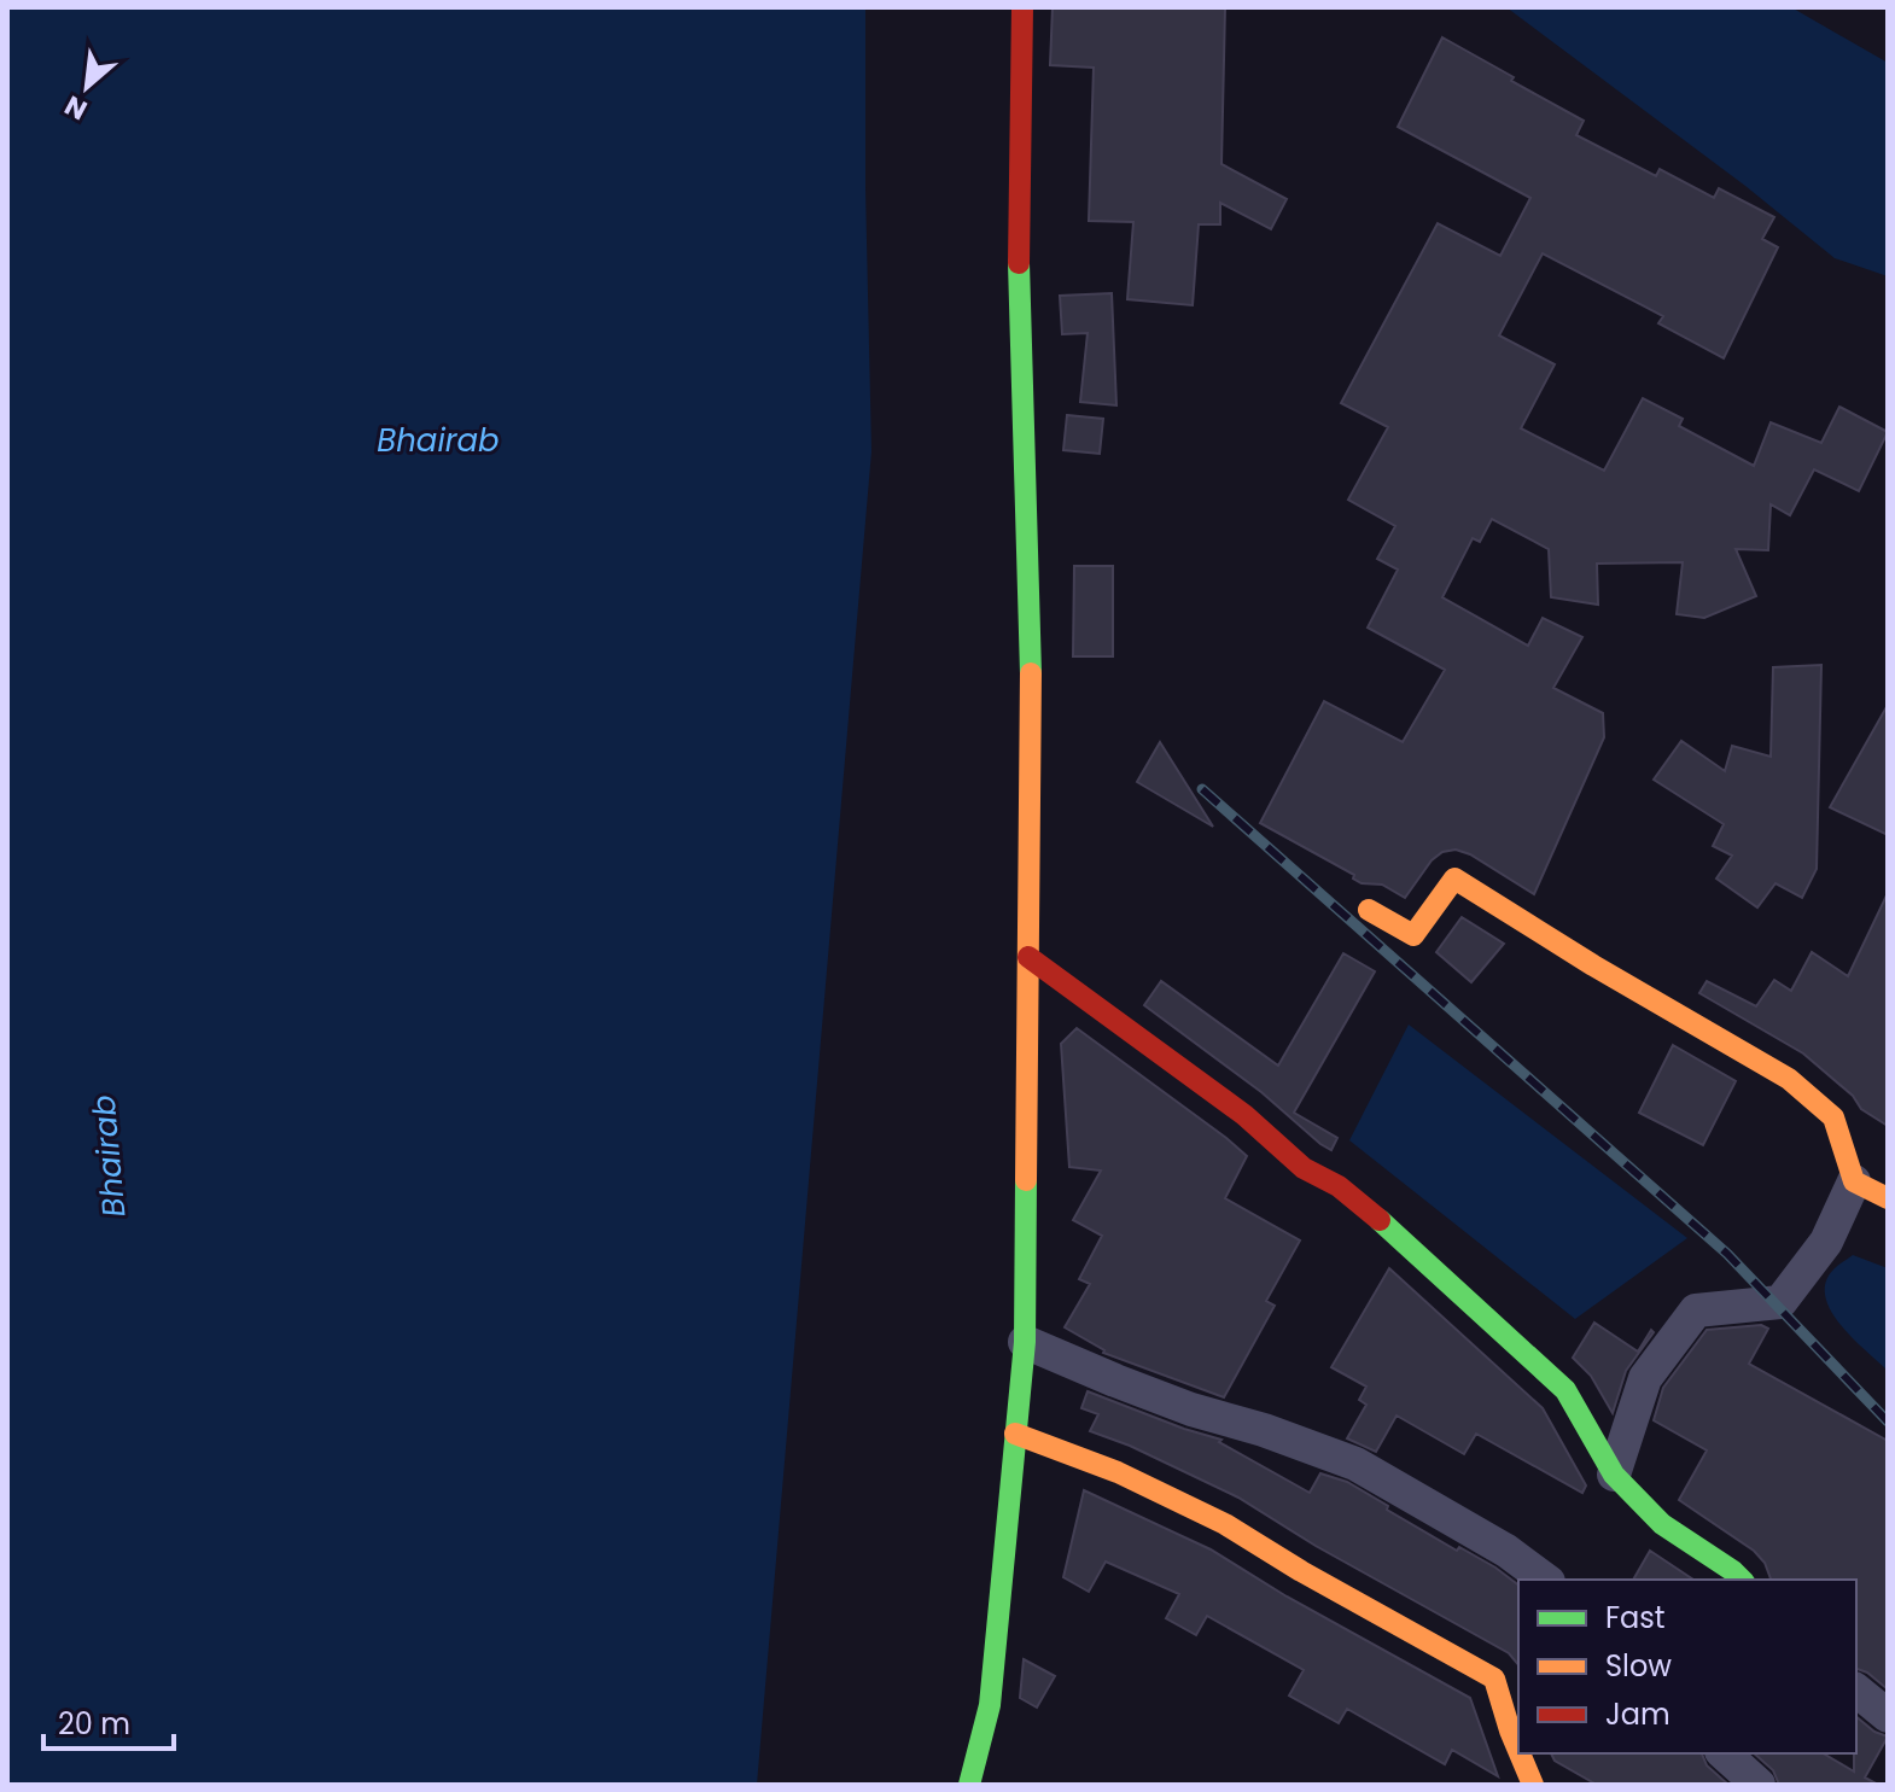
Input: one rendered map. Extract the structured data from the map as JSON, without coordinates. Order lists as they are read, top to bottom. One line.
{"water":["Bhairab"],"legend":["Fast","Slow","Jam"],"scale_bar":"20 m","north":"bottom left"}
